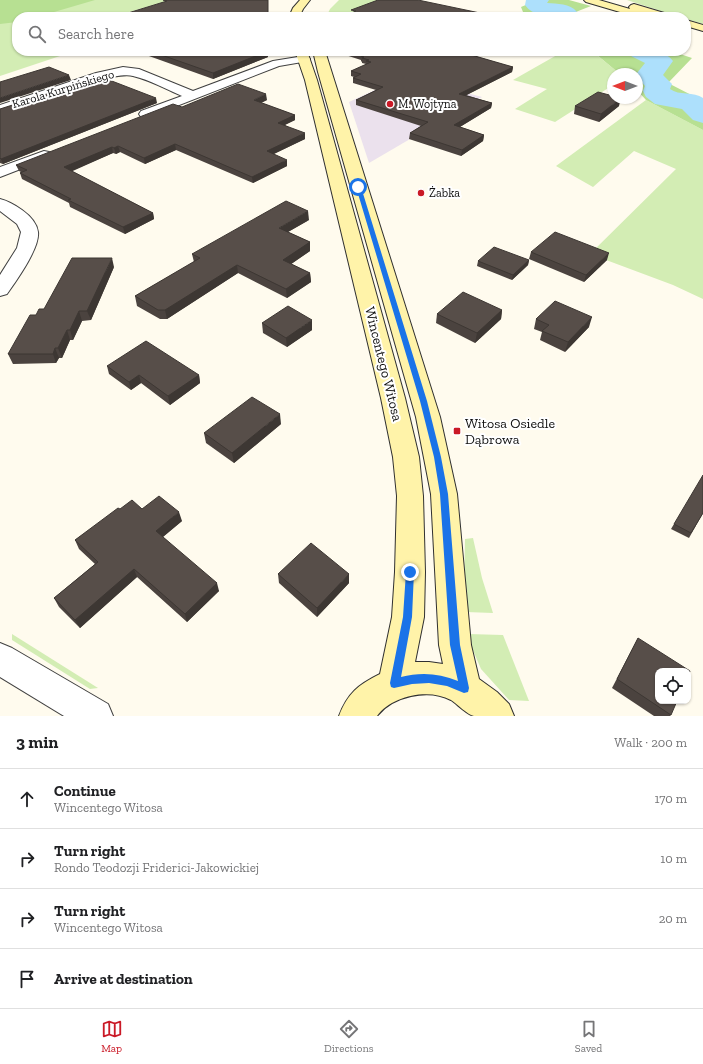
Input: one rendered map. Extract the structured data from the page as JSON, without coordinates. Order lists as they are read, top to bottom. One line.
{"streets":{"main road":["Wincentego Witosa"],"street":["Karola Kurpińskiego"]},"places":{"other":["M. Wojtyna","Żabka"],"transit":["Witosa Osiedle Dąbrowa"]},"north":"left","page":{"search":"Search here","heading":["3 min","Walk · 200 m"],"list":[["Continue","Wincentego Witosa","170 m"],["Turn right","Rondo Teodozji Friderici-Jakowickiej","10 m"],["Turn right","Wincentego Witosa","20 m"],"Arrive at destination"],"nav":["Map","Directions","Saved"]}}
